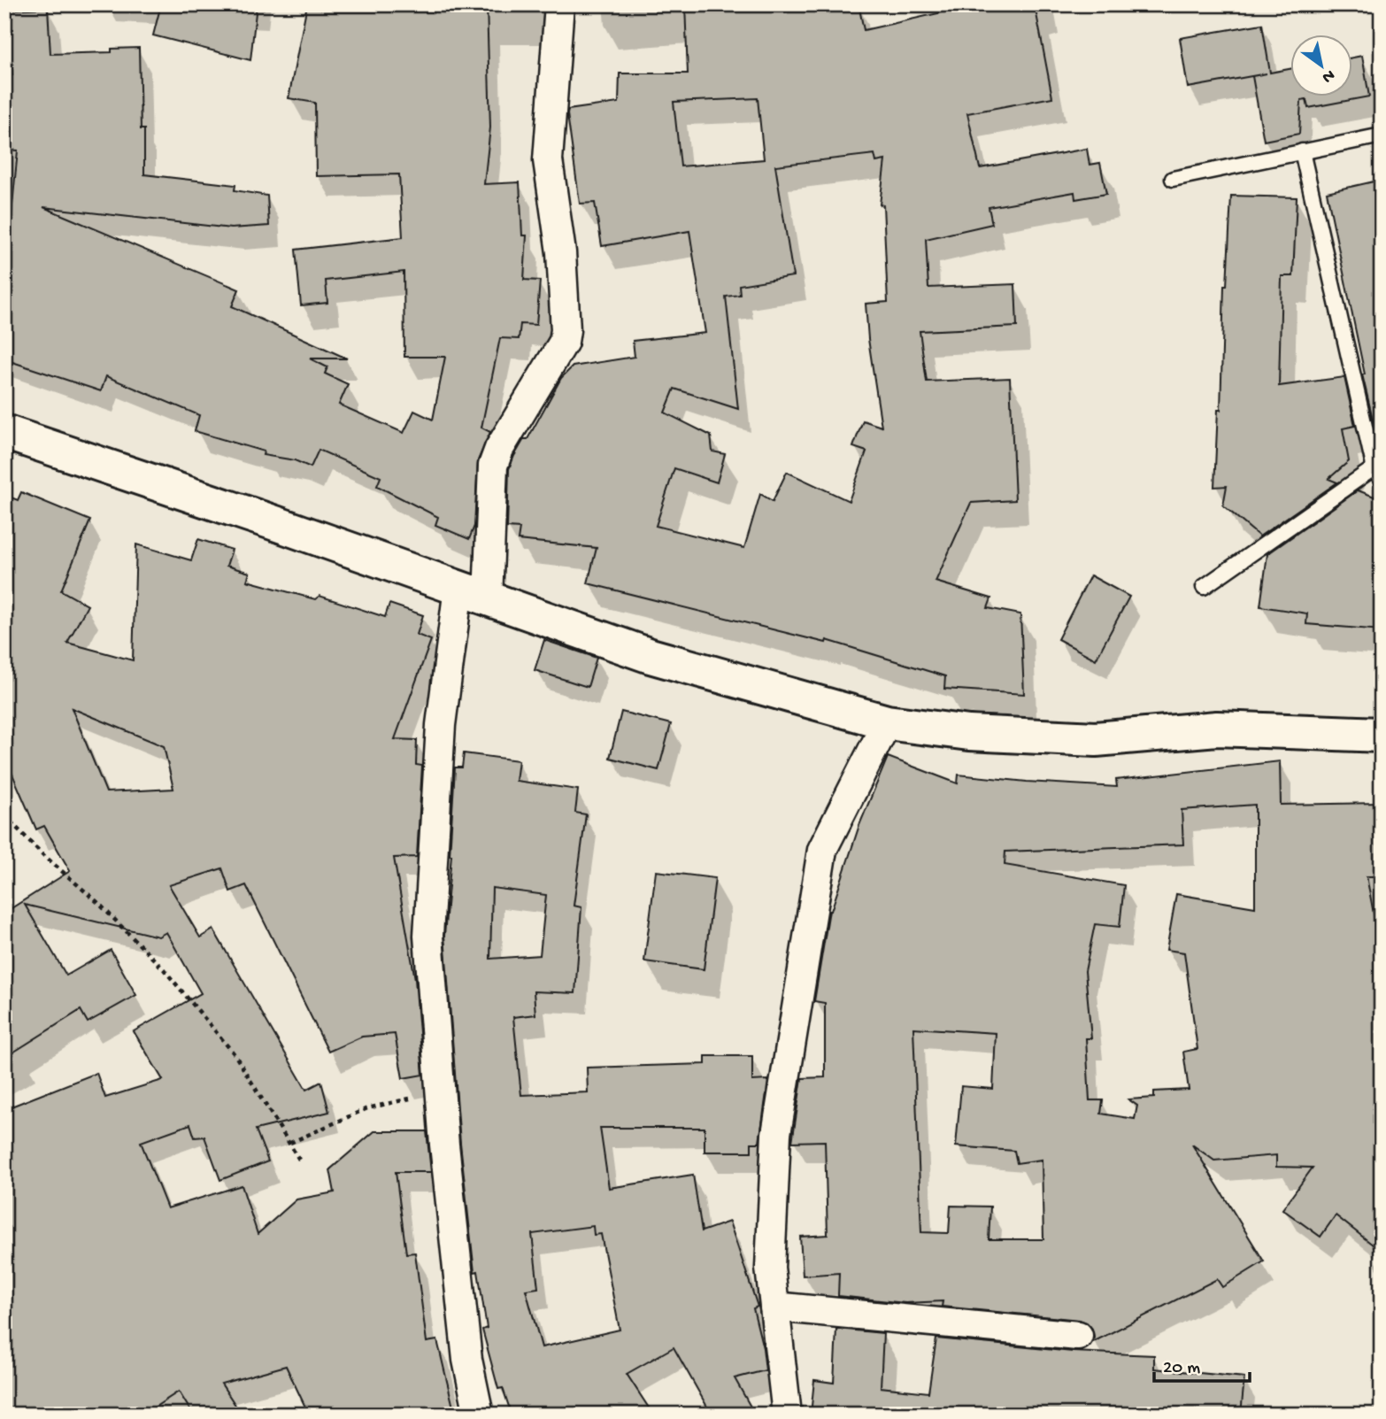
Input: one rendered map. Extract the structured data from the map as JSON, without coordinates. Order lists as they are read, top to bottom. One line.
{"scale_bar":"20 m","north":"bottom right"}
